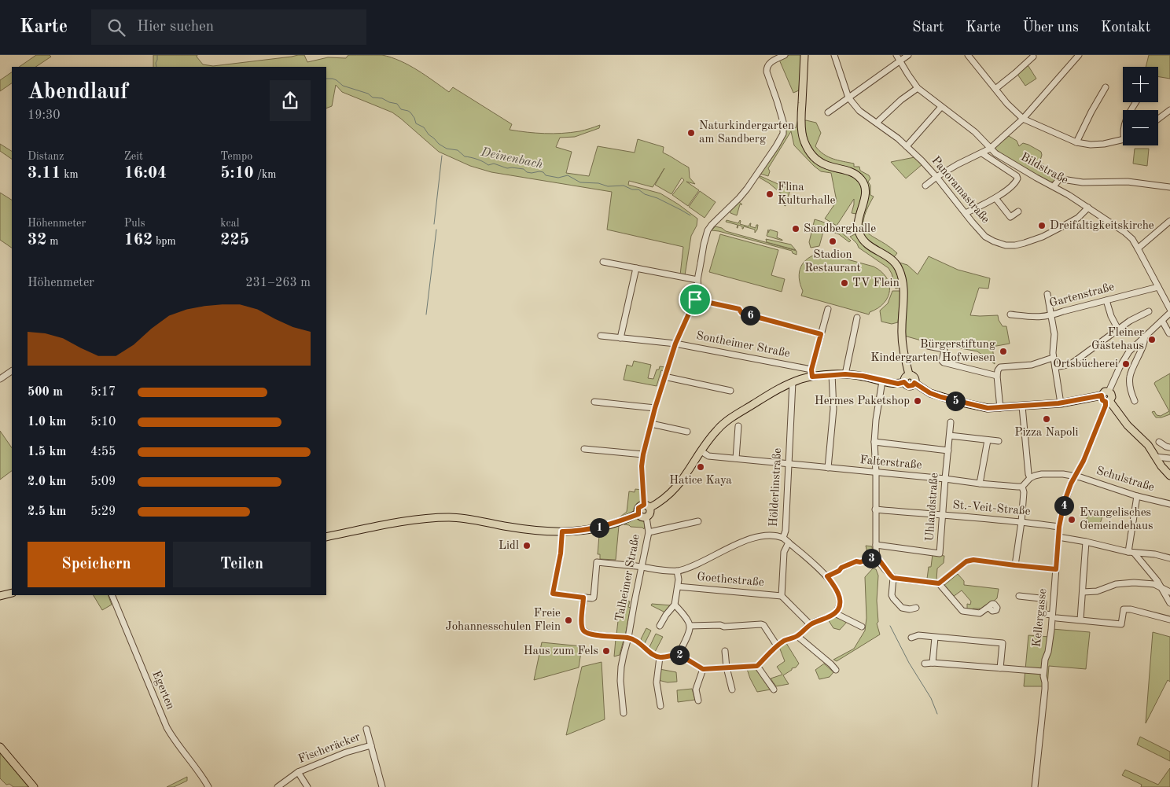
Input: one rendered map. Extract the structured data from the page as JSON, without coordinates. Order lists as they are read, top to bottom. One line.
{"streets":{"street":["Bildstraße","Panoramastraße","Gartenstraße","Sontheimer Straße","Falterstraße","Schulstraße","Hölderlinstraße","Uhlandstraße","St.-Veit-Straße","Talheimer Straße","Goethestraße","Kellergasse","Egerten","Fischeräcker"]},"crossings":[["Bildstraße","Panoramastraße"],["Bildstraße","Gartenstraße"],["Falterstraße","Hölderlinstraße"],["Falterstraße","Uhlandstraße"],["Schulstraße","Kellergasse"],["Hölderlinstraße","Goethestraße"],["Uhlandstraße","St.-Veit-Straße"],["St.-Veit-Straße","Kellergasse"]],"water":["Deinenbach"],"places":["Naturkindergarten am Sandberg","Flina Kulturhalle","Dreifaltigkeitskirche","Sandberghalle","Stadion Restaurant","TV Flein","Fleiner Gästehaus","Bürgerstiftung Kindergarten Hofwiesen","Ortsbücherei","Hermes Paketshop","Pizza Napoli","Hatice Kaya","Evangelisches Gemeindehaus","Lidl","Freie Johannesschulen Flein","Haus zum Fels"],"page":{"header":"Karte","search":"Hier suchen","nav":["Start","Karte","Über uns","Kontakt"],"map_buttons":["+","−"],"heading":["Abendlauf","19:30"],"stats":[["Distanz","3.11 km"],["Zeit","16:04"],["Tempo","5:10 /km"],["Höhenmeter","32 m"],["Puls","162 bpm"],["kcal","225"]],"chart":["Höhenmeter","231–263 m"],"pins":["6","5","4","1","3","2"],"list":[{"name":"500 m","note":"5:17"},{"name":"1.0 km","note":"5:10"},{"name":"1.5 km","note":"4:55"},{"name":"2.0 km","note":"5:09"},{"name":"2.5 km","note":"5:29"}],"buttons":["Speichern","Teilen"]}}
